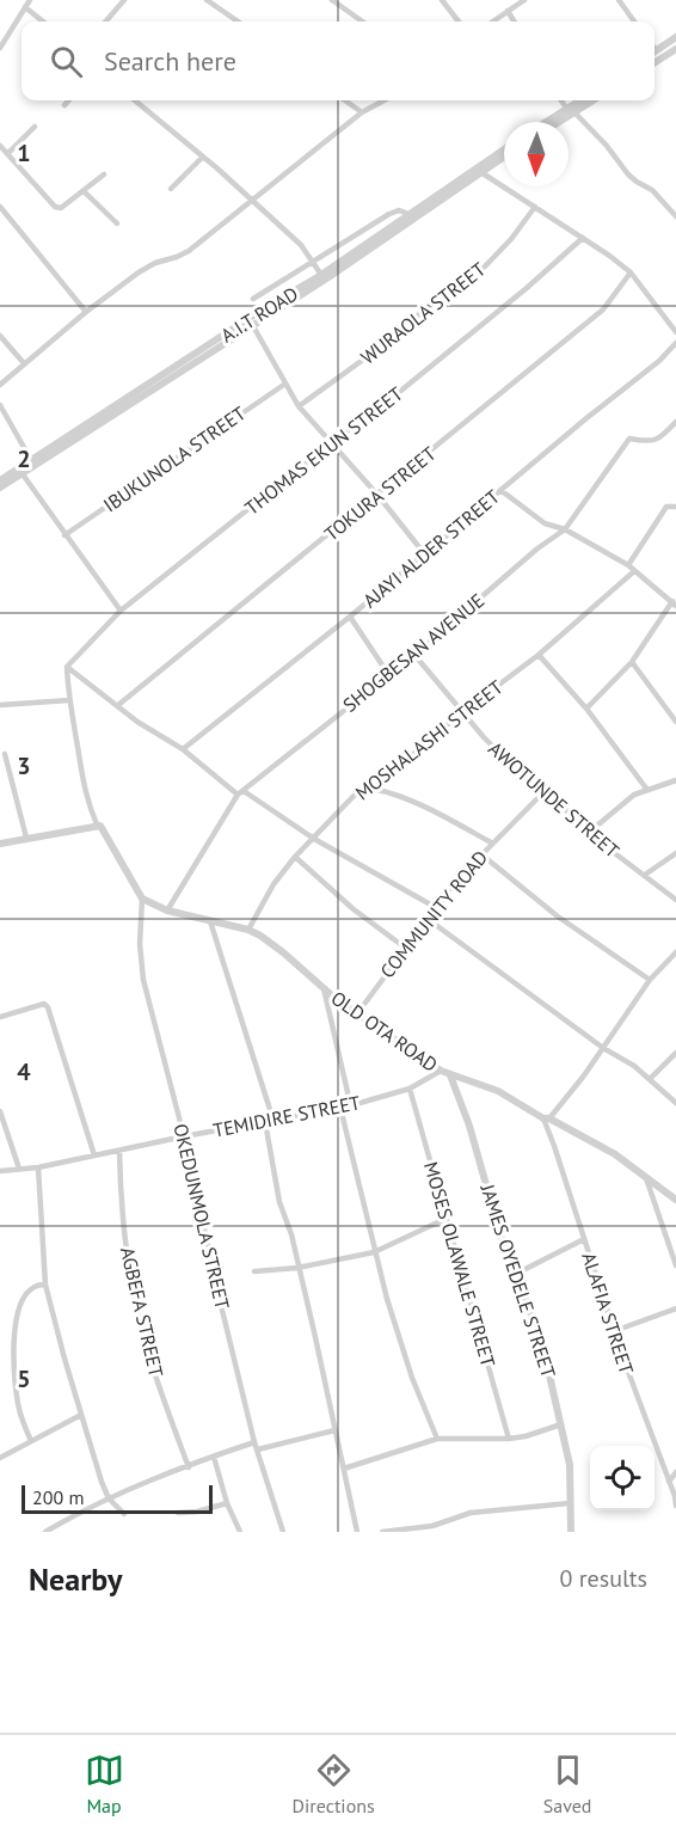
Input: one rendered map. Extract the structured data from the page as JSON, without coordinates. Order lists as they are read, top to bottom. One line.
{"streets":{"street":["WURAOLA STREET","A.I.T ROAD","THOMAS EKUN STREET","IBUKUNOLA STREET","TOKURA STREET","AJAYI ALDER STREET","SHOGBESAN AVENUE","MOSHALASHI STREET","AWOTUNDE STREET","COMMUNITY ROAD","OLD OTA ROAD","TEMIDIRE STREET","OKEDUNMOLA STREET","MOSES OLAWALE STREET","JAMES OYEDELE STREET","AGBEFA STREET","ALAFIA STREET"]},"crossings":[["SHOGBESAN AVENUE","AWOTUNDE STREET"],["SHOGBESAN AVENUE","OLD OTA ROAD"],["MOSHALASHI STREET","AWOTUNDE STREET"],["MOSHALASHI STREET","OLD OTA ROAD"],["AWOTUNDE STREET","COMMUNITY ROAD"],["COMMUNITY ROAD","OLD OTA ROAD"],["OLD OTA ROAD","TEMIDIRE STREET"],["OLD OTA ROAD","OKEDUNMOLA STREET"],["OLD OTA ROAD","JAMES OYEDELE STREET"],["OLD OTA ROAD","ALAFIA STREET"],["TEMIDIRE STREET","OKEDUNMOLA STREET"],["TEMIDIRE STREET","MOSES OLAWALE STREET"],["TEMIDIRE STREET","AGBEFA STREET"]],"scale_bar":"200 m","north":"bottom","page":{"search":"Search here","scale":"200 m","heading":["Nearby","0 results"],"nav":["Map","Directions","Saved"]},"grid":{"rows":["1","2","3","4","5"]}}
